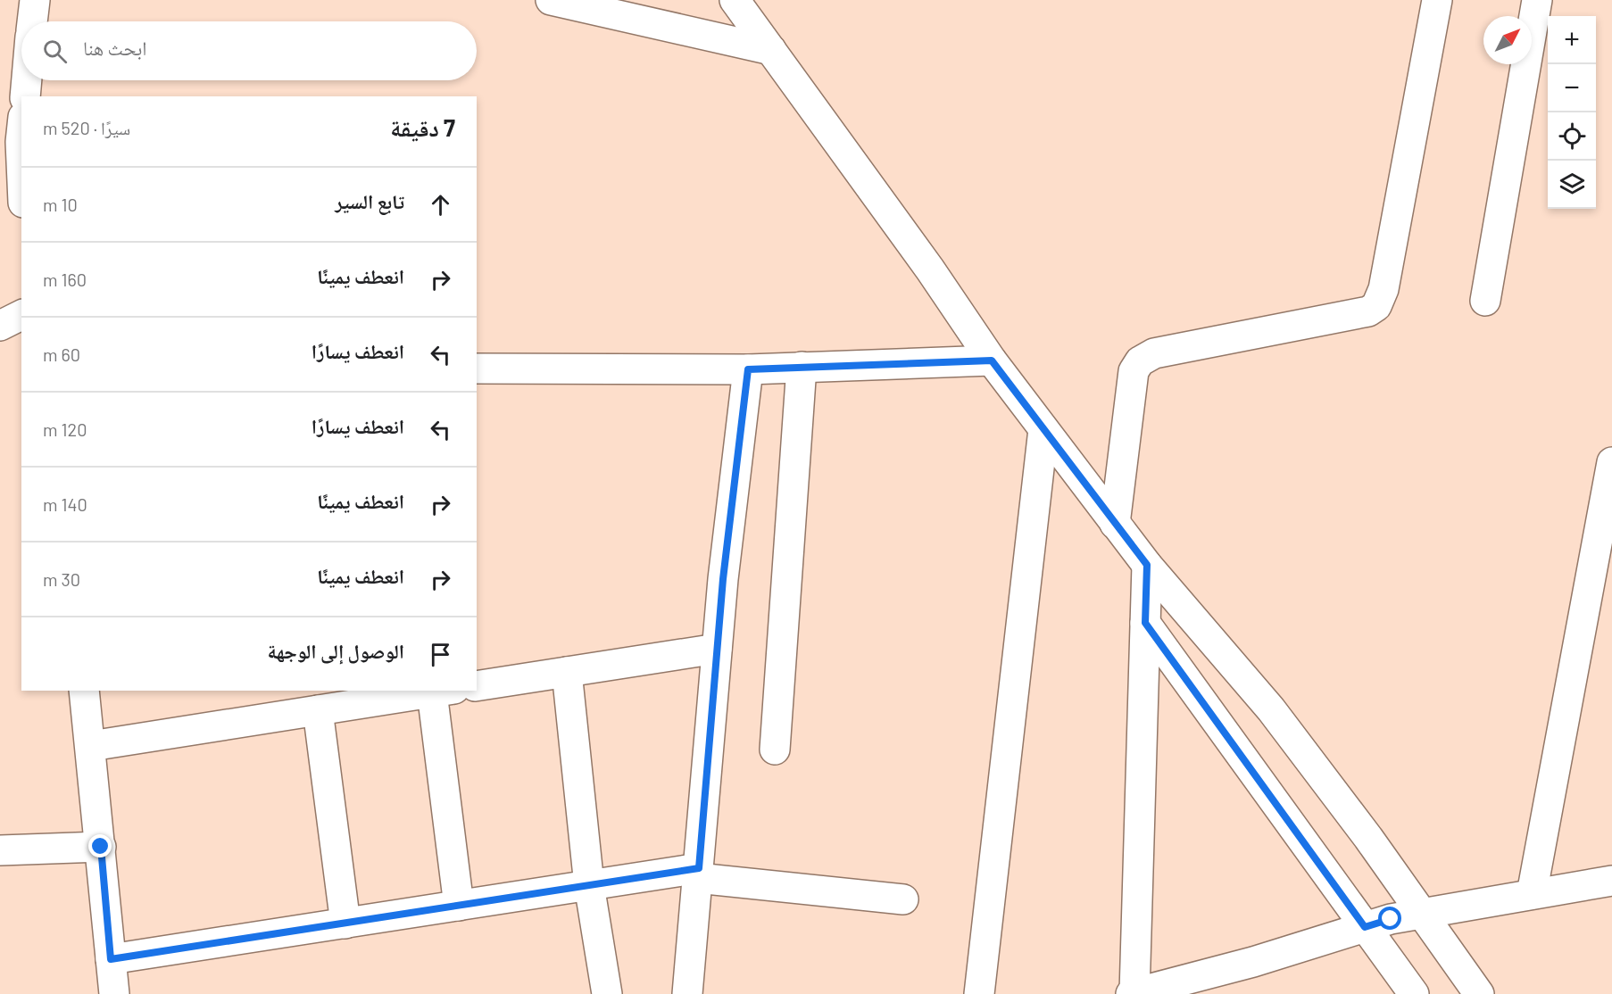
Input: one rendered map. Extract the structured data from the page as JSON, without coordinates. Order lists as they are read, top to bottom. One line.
{"north":"top right","page":{"map_buttons":["+","−"],"search":"ابحث هنا","heading":["7 دقيقة","سيرًا · 520 m"],"list":[["تابع السير","10 m"],["انعطف يمينًا","160 m"],["انعطف يسارًا","60 m"],["انعطف يسارًا","120 m"],["انعطف يمينًا","140 m"],["انعطف يمينًا","30 m"],"الوصول إلى الوجهة"]}}
